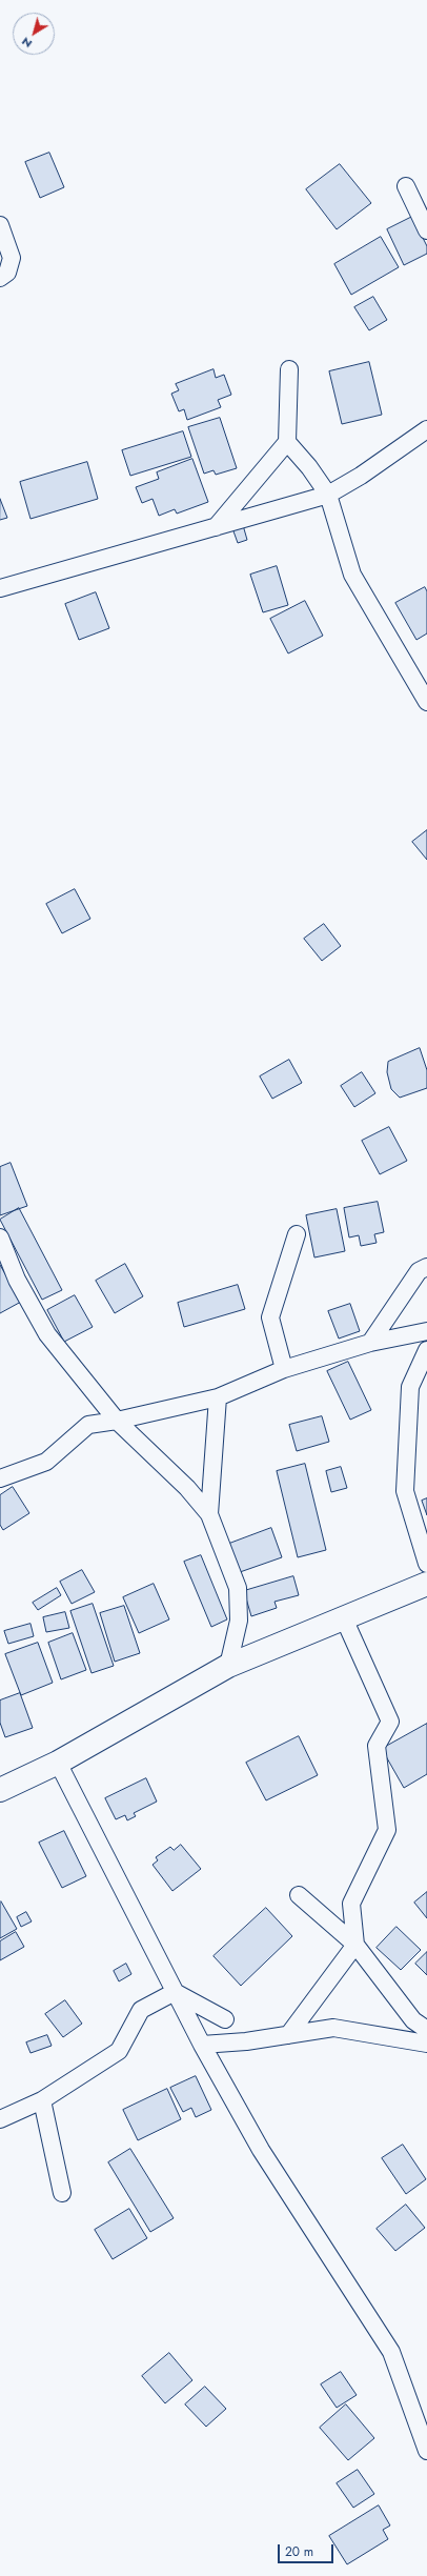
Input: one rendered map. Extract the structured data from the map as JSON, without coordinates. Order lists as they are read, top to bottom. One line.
{"scale_bar":"20 m","north":"bottom left"}
